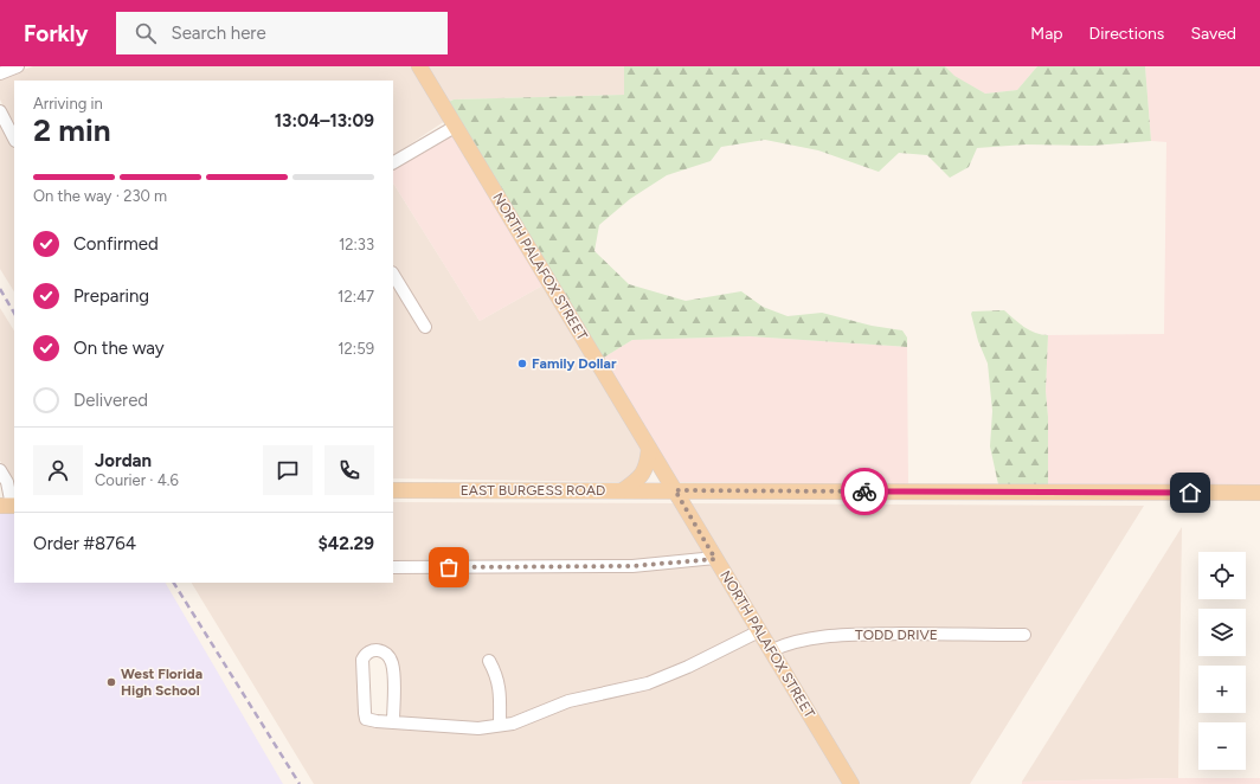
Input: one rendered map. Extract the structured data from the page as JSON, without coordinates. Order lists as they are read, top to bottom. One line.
{"streets":{"main road":["NORTH PALAFOX STREET","EAST BURGESS ROAD"],"street":["TODD DRIVE"]},"crossings":[["NORTH PALAFOX STREET","EAST BURGESS ROAD"],["NORTH PALAFOX STREET","TODD DRIVE"]],"places":["Family Dollar","West Florida High School"],"page":{"header":"Forkly","search":"Search here","nav":["Map","Directions","Saved"],"heading":["2 min","Arriving in","13:04–13:09"],"panel":["Jordan","Courier · 4.6","Order #8764","$42.29"],"bar":"On the way · 230 m","list":[["Confirmed","12:33"],["Preparing","12:47"],["On the way","12:59"],"Delivered"],"map_buttons":["+","−"]}}
